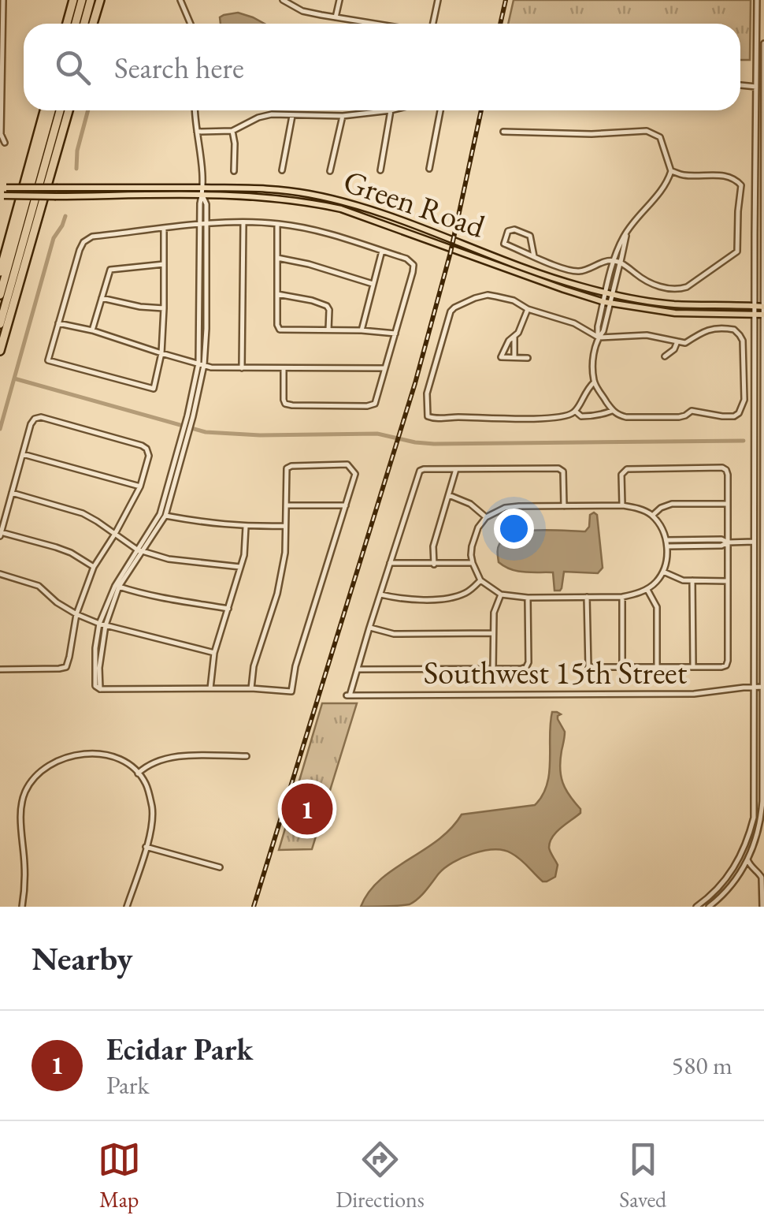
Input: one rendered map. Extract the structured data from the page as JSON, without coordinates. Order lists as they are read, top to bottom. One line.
{"streets":{"main road":["Green Road"],"street":["Southwest 15th Street"]},"page":{"search":"Search here","pins":"1","heading":"Nearby","list":[{"mark":"1","name":"Ecidar Park","note":"Park","value":"580 m"}],"nav":["Map","Directions","Saved"]}}
